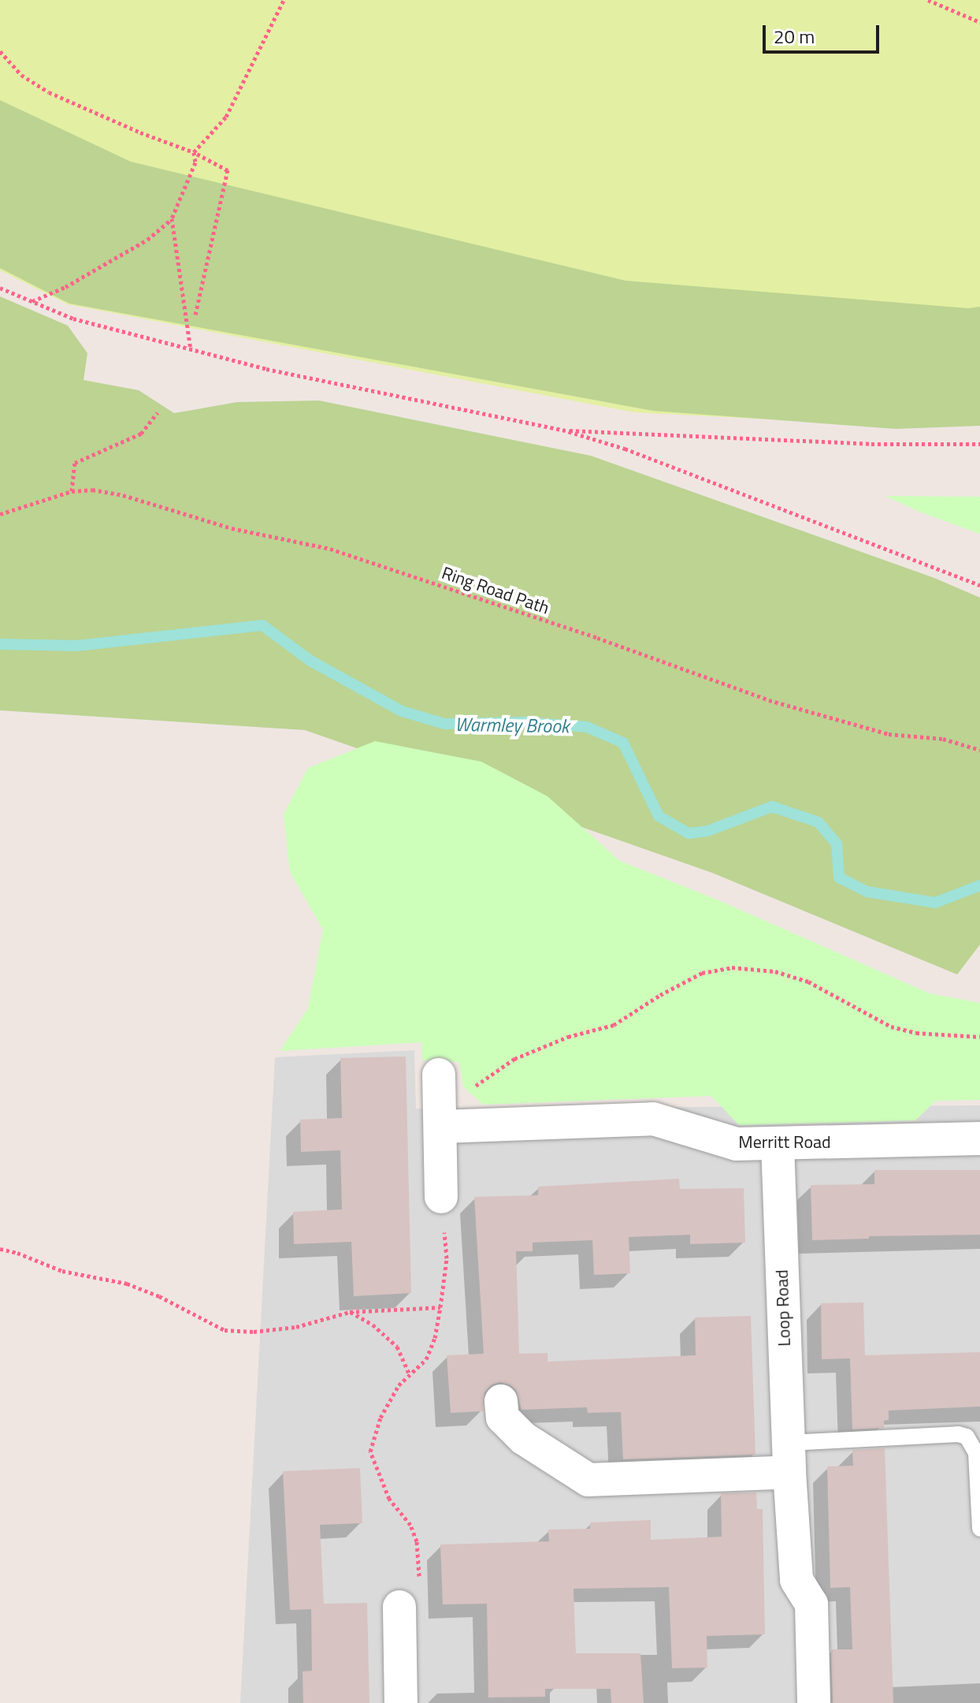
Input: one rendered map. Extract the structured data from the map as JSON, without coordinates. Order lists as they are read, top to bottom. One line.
{"streets":{"street":["Merritt Road","Loop Road"],"path":["Ring Road Path"]},"crossings":[["Merritt Road","Loop Road"]],"water":["Warmley Brook"],"scale_bar":"20 m"}
